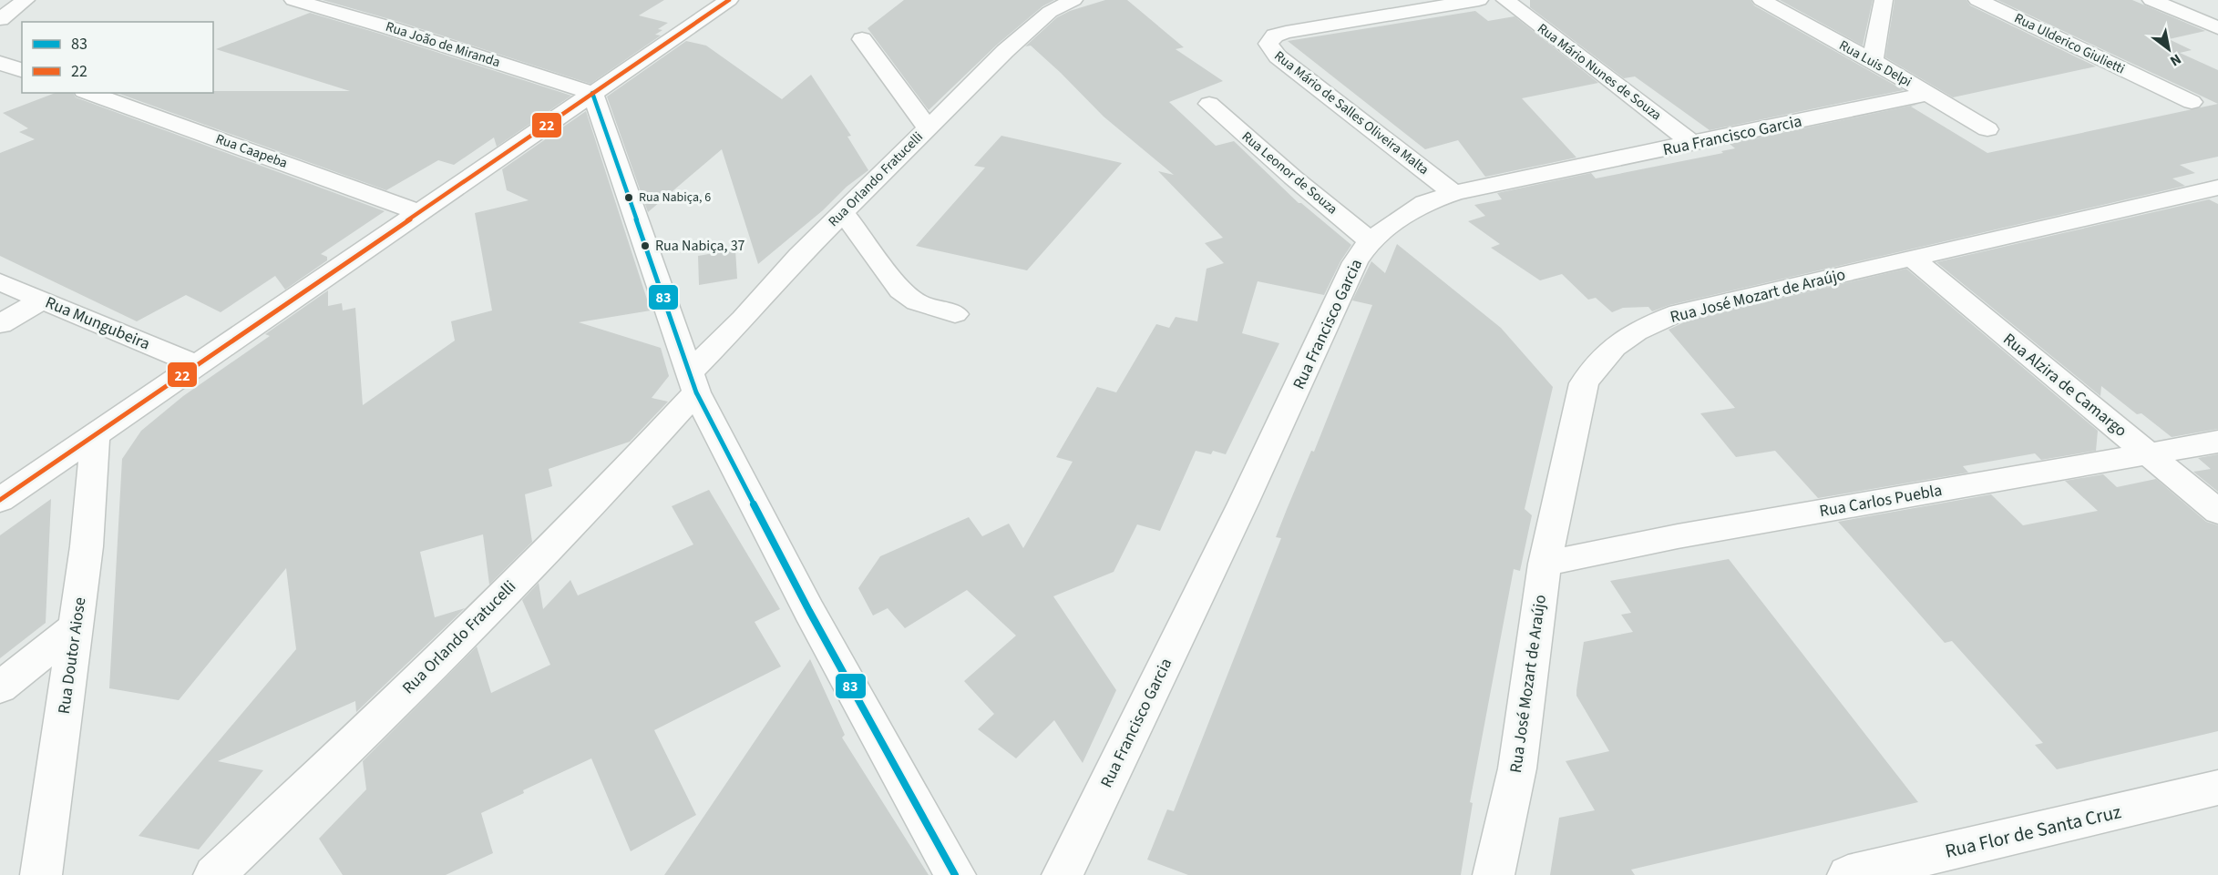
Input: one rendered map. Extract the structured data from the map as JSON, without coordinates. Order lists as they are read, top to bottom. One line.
{"streets":{"street":["Rua Ulderico Giulietti","Rua João de Miranda","Rua Luis Delpi","Rua Mário Nunes de Souza","Rua Mário de Salles Oliveira Malta","Rua Francisco Garcia","Rua Caapeba","Rua Leonor de Souza","Rua Orlando Fratucelli","Rua José Mozart de Araújo","Rua Mungubeira","Rua Alzira de Camargo","Rua Carlos Puebla","Rua Doutor Aiose","Rua Flor de Santa Cruz"]},"crossings":[["Rua Luis Delpi","Rua Francisco Garcia"],["Rua Mário Nunes de Souza","Rua Francisco Garcia"],["Rua Mário de Salles Oliveira Malta","Rua Francisco Garcia"],["Rua Francisco Garcia","Rua Leonor de Souza"],["Rua José Mozart de Araújo","Rua Alzira de Camargo"],["Rua José Mozart de Araújo","Rua Carlos Puebla"],["Rua Alzira de Camargo","Rua Carlos Puebla"]],"places":["Rua Nabiça, 6","Rua Nabiça, 37"],"lines":["transit line 22","transit line 83"],"legend":["83","22"],"north":"bottom right"}
